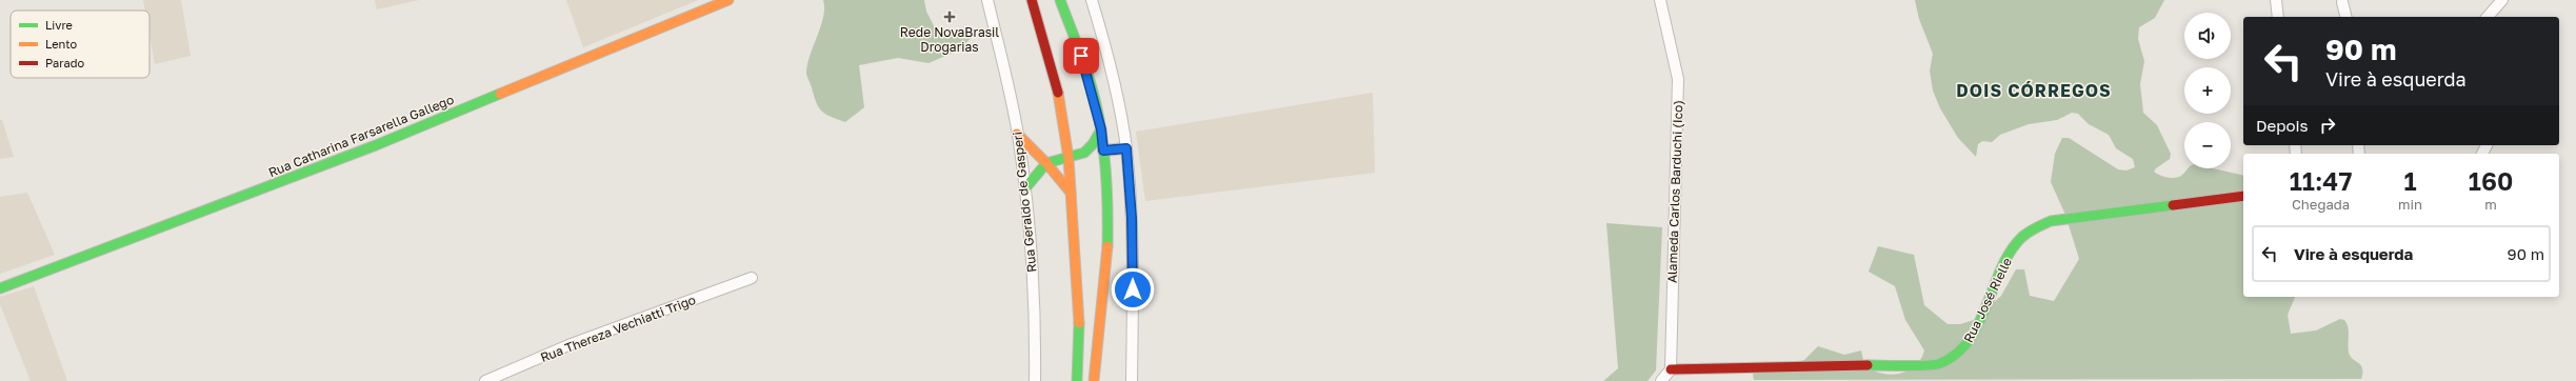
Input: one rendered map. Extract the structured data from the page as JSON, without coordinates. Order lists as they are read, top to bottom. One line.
{"streets":{"street":["Rua Catharina Farsarella Gallego","Alameda Carlos Barduchi (Ico)","Rua Geraldo de Gasperi","Rua José Rielle","Rua Thereza Vechiatti Trigo"]},"crossings":[["Alameda Carlos Barduchi (Ico)","Rua José Rielle"]],"districts":["DOIS CÓRREGOS"],"places":{"health":["Rede NovaBrasil Drogarias"]},"legend":["Livre","Lento","Parado"],"page":{"map_buttons":["+","−"],"turn":["90 m","Vire à esquerda"],"then":"Depois","eta":["11:47","Chegada","1","min","160","m"],"list":[{"name":"Vire à esquerda","value":"90 m"}]}}
